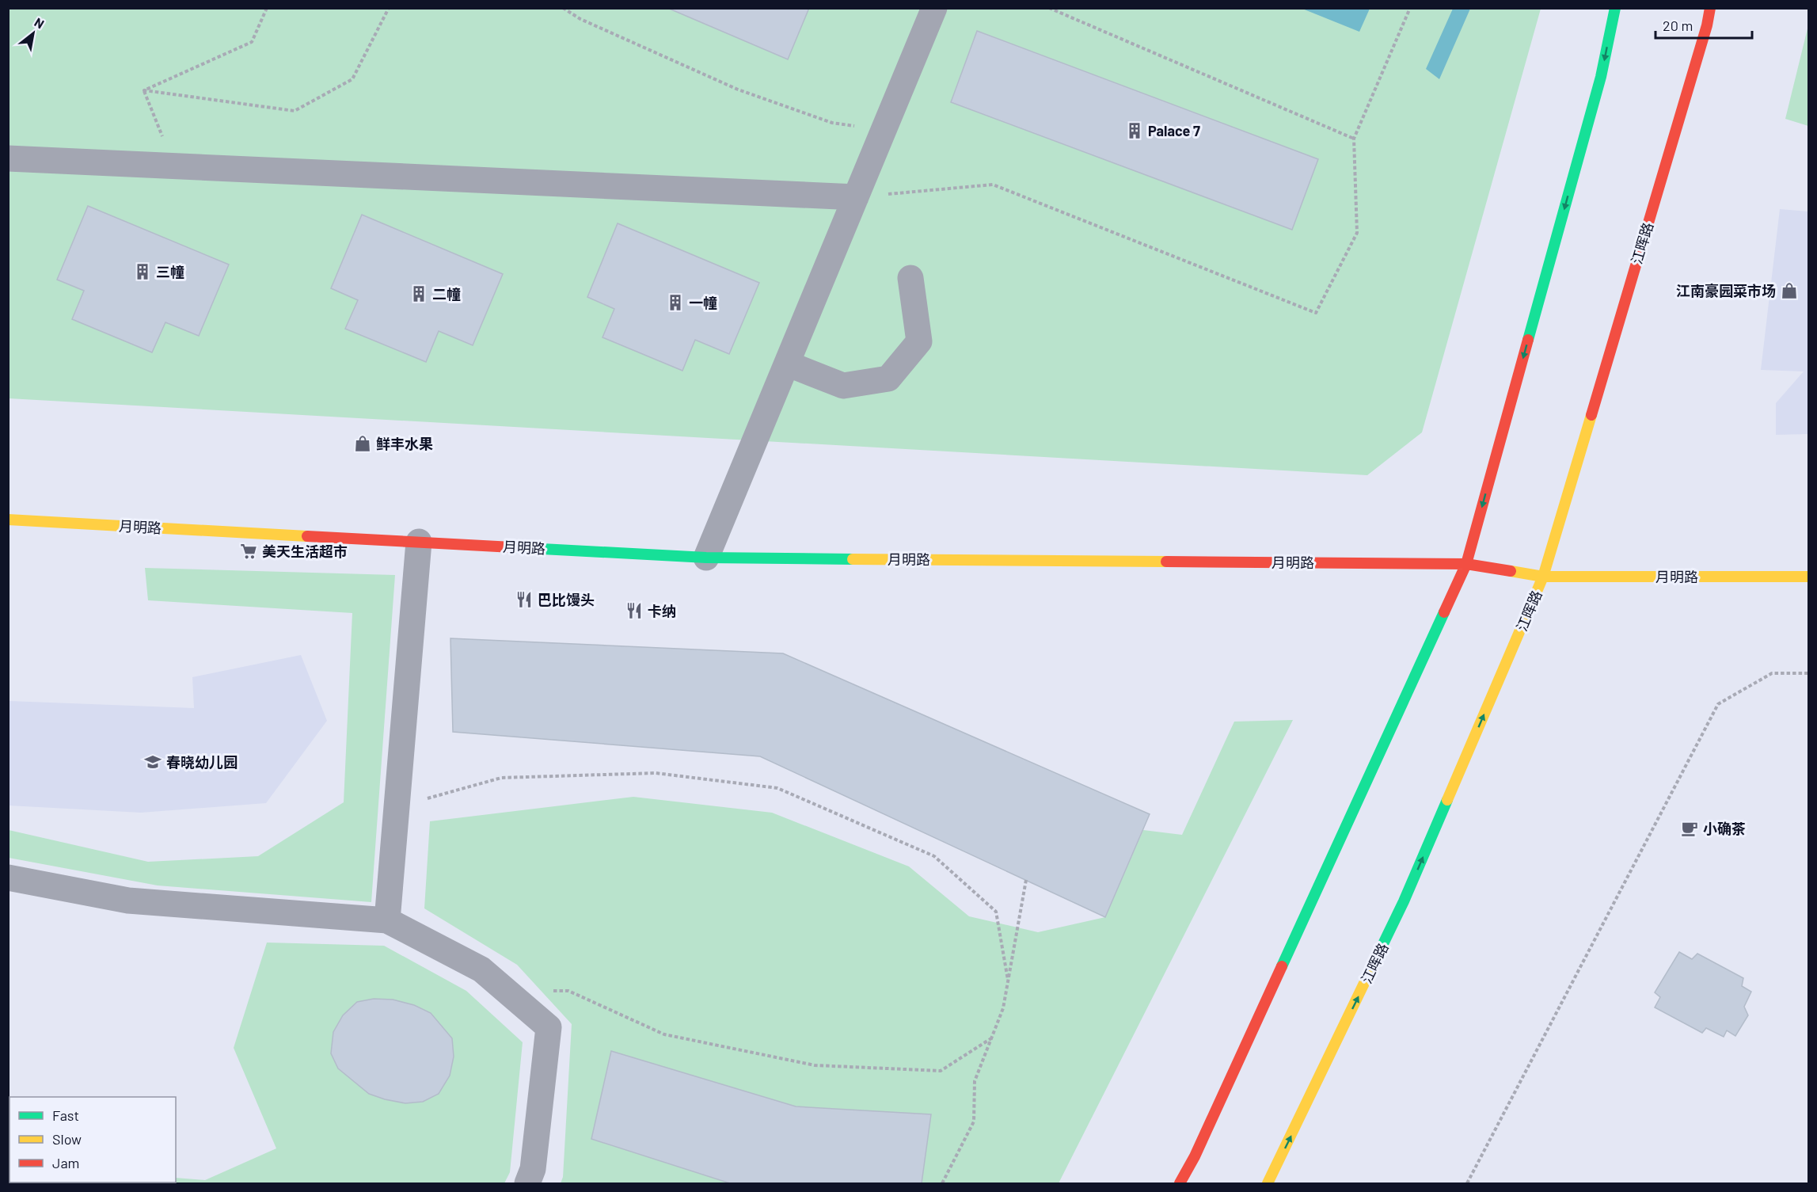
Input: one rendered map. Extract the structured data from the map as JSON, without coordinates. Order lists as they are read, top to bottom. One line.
{"streets":{"main road":["江晖路","月明路"]},"crossings":[["江晖路","月明路"]],"places":{"building":["Palace 7","三幢","二幢","一幢"],"shop":["江南豪园菜市场","鲜丰水果"],"supermarket":["美天生活超市"],"restaurant":["巴比馒头","卡纳"],"school or university":["春晓幼儿园"],"cafe":["小确茶"]},"legend":["Fast","Slow","Jam"],"scale_bar":"20 m","north":"top right"}
